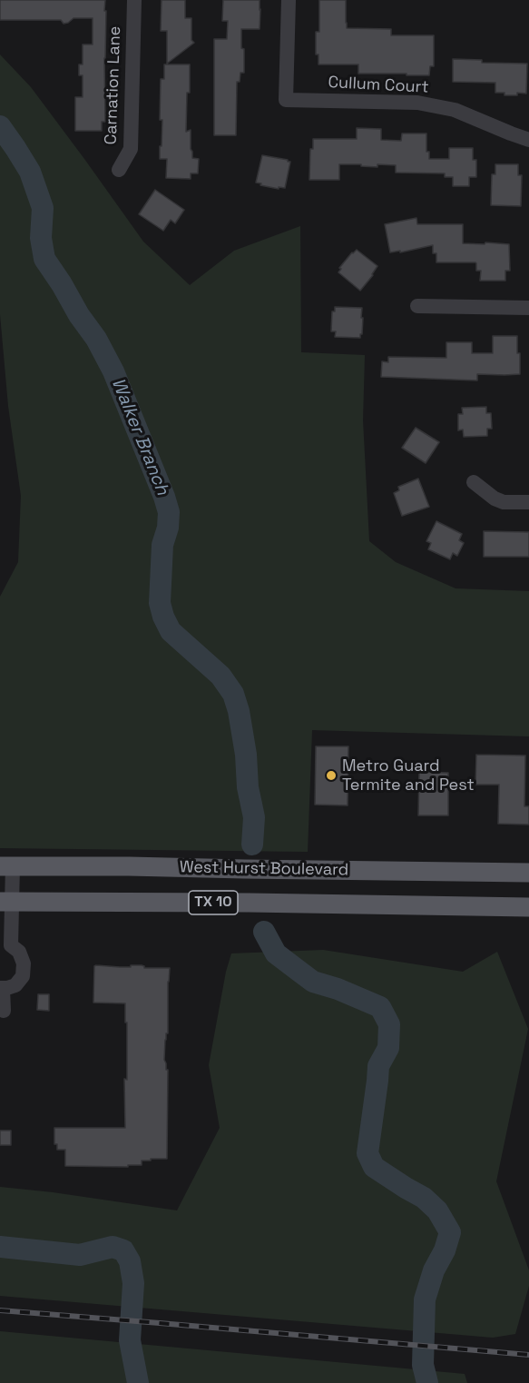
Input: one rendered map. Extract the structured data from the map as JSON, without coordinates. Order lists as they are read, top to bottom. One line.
{"streets":{"main road":["West Hurst Boulevard","TX 10"],"street":["Carnation Lane","Cullum Court"]},"water":["Walker Branch"],"places":["Metro Guard Termite and Pest"]}
